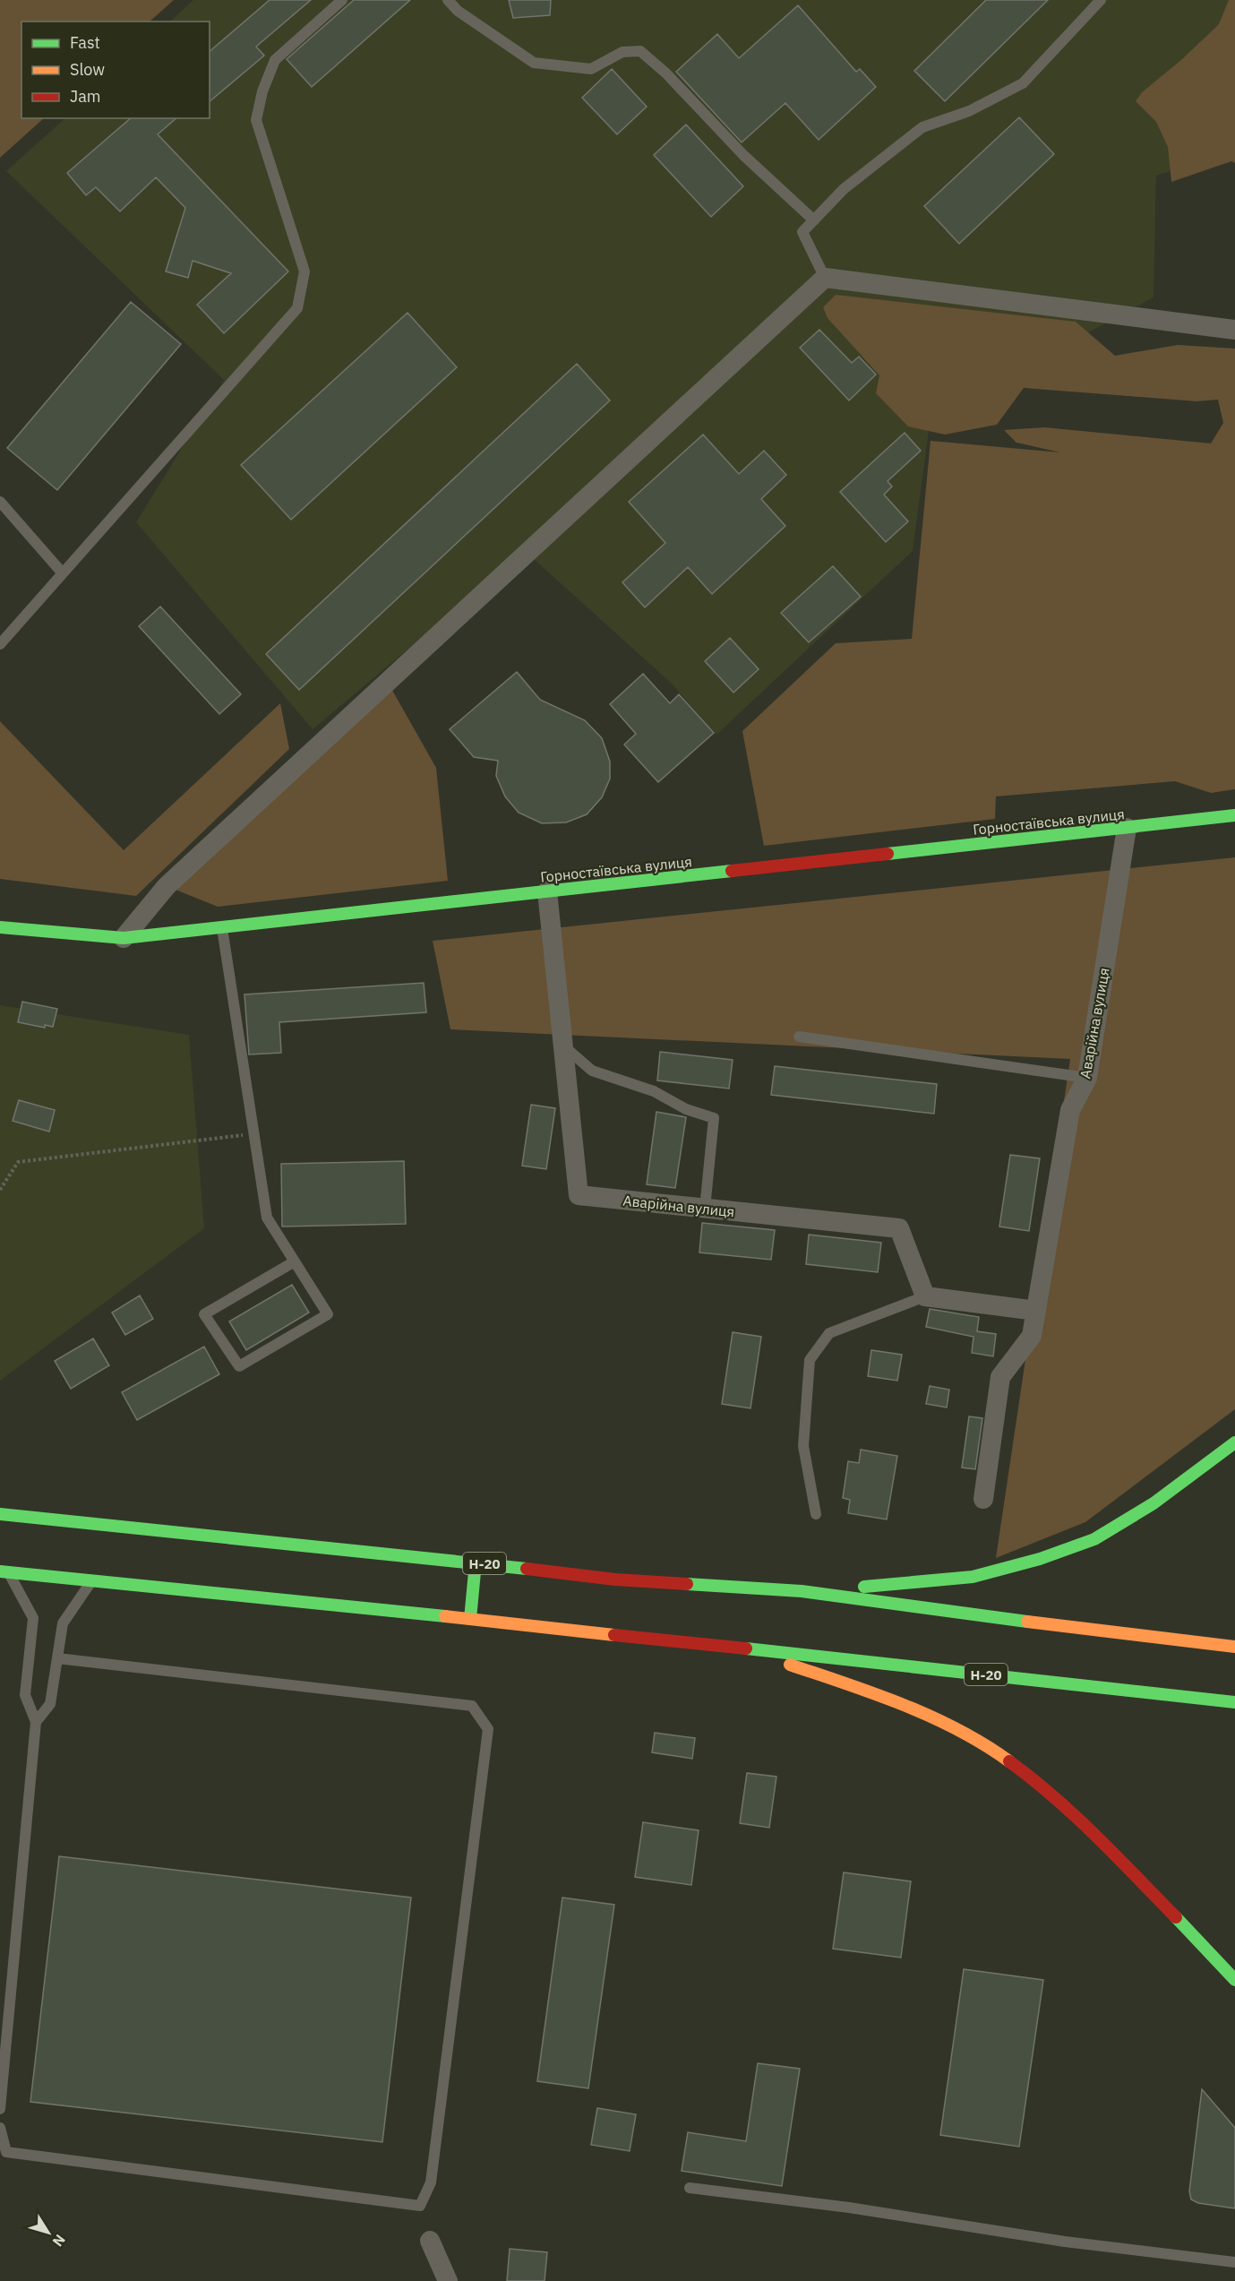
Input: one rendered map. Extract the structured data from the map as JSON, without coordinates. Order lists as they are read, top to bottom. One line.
{"streets":{"main road":["Горностаївська вулиця","Н-20"],"street":["Аварійна вулиця"]},"crossings":[["Горностаївська вулиця","Аварійна вулиця"]],"legend":["Fast","Slow","Jam"],"north":"bottom right"}
